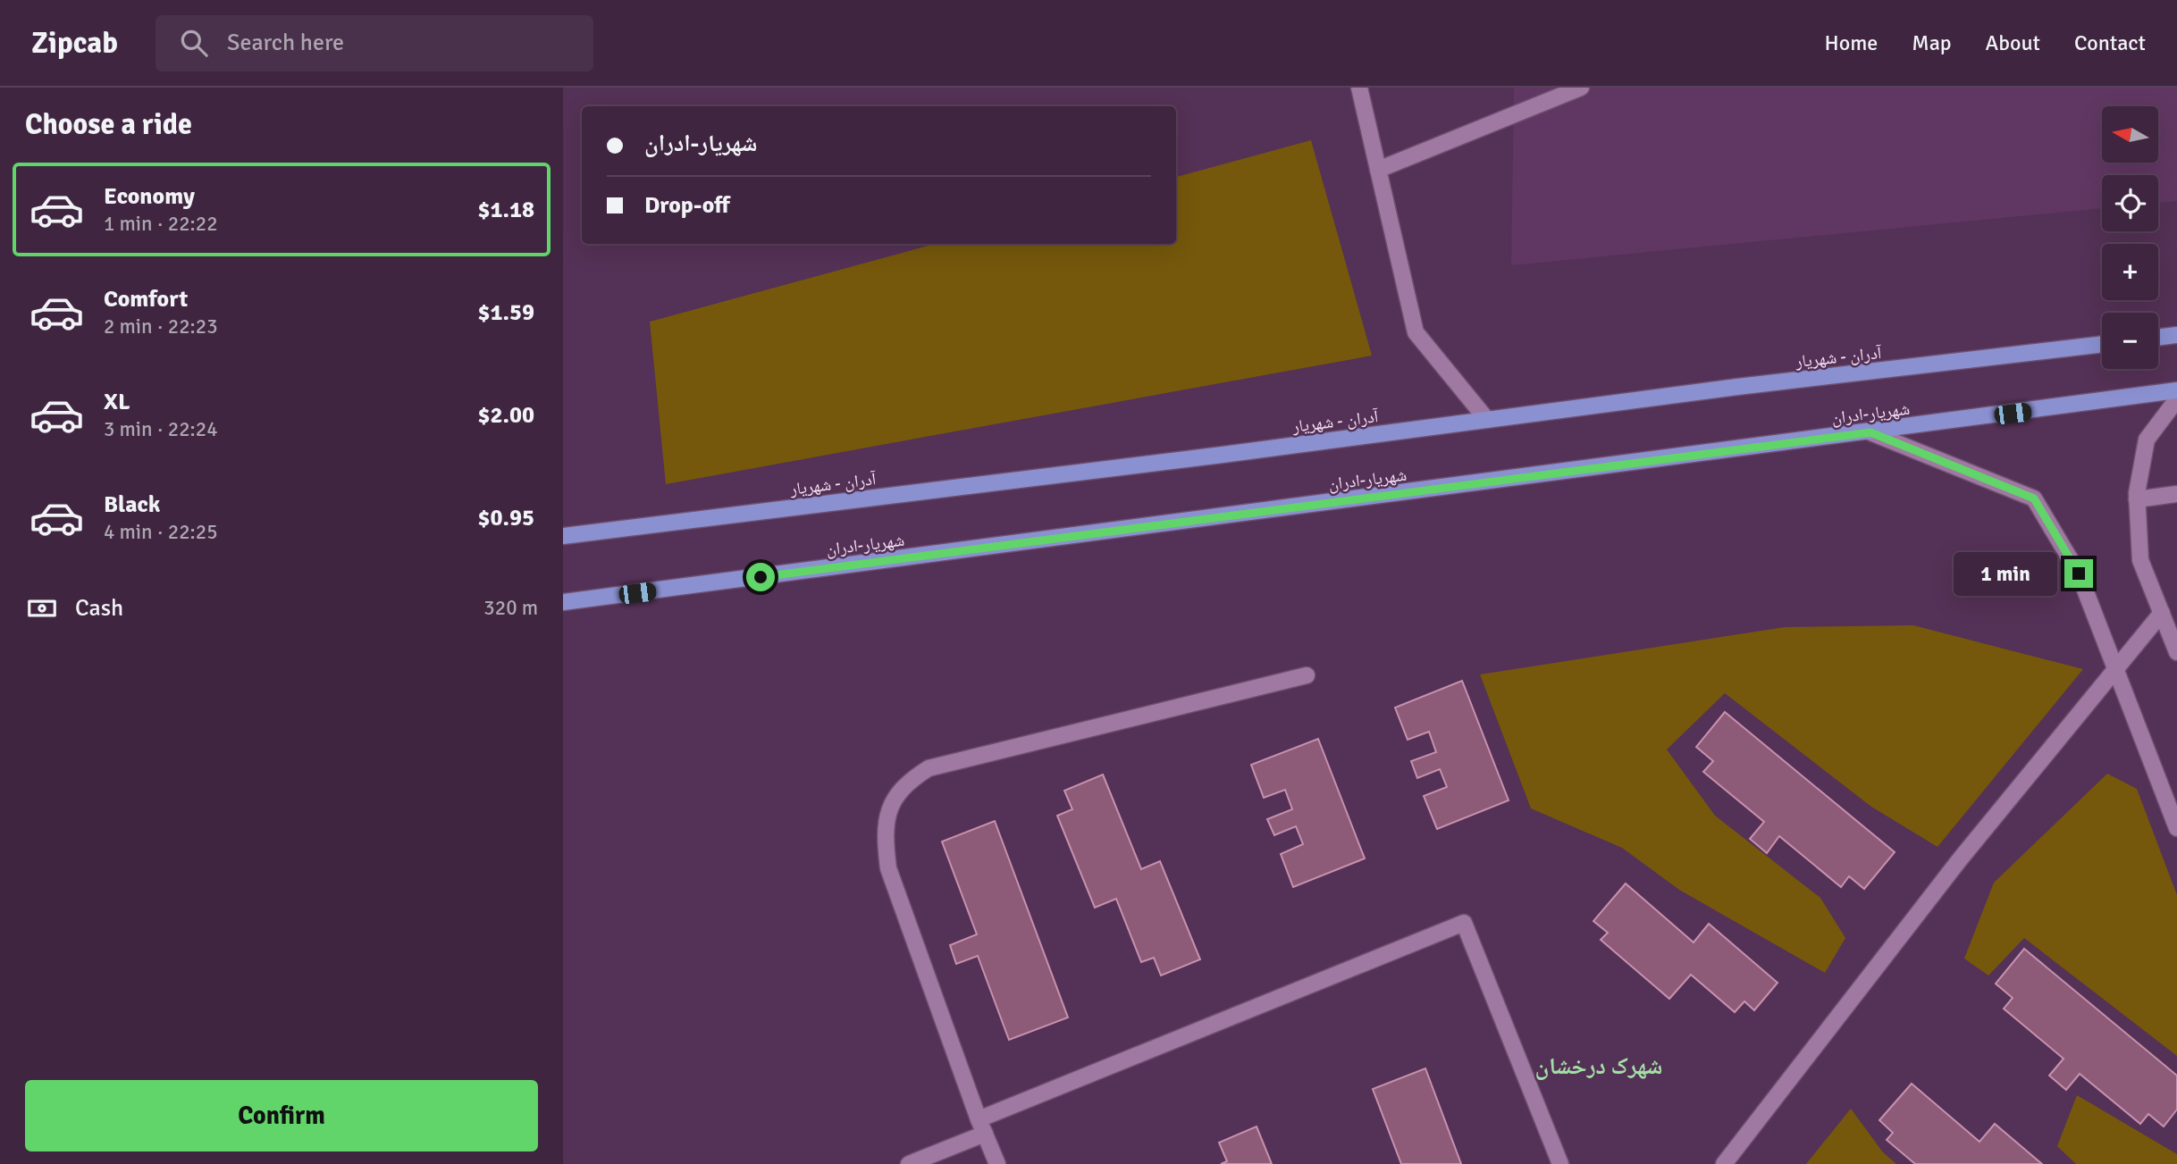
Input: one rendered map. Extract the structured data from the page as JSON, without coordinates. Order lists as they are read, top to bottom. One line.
{"streets":{"main road":["آدران - شهریار","شهریار-ادران"]},"districts":["شهرک درخشان"],"north":"left","page":{"header":"Zipcab","search":"Search here","nav":["Home","Map","About","Contact"],"heading":"Choose a ride","map_buttons":["+","−"],"banner":["شهریار-ادران","Drop-off"],"list":[{"name":"Economy","note":"1 min · 22:22","value":"$1.18"},{"name":"Comfort","note":"2 min · 22:23","value":"$1.59"},{"name":"XL","note":"3 min · 22:24","value":"$2.00"},{"name":"Black","note":"4 min · 22:25","value":"$0.95"}],"bubble":"1 min","pay":["Cash","320 m"],"buttons":"Confirm"}}
